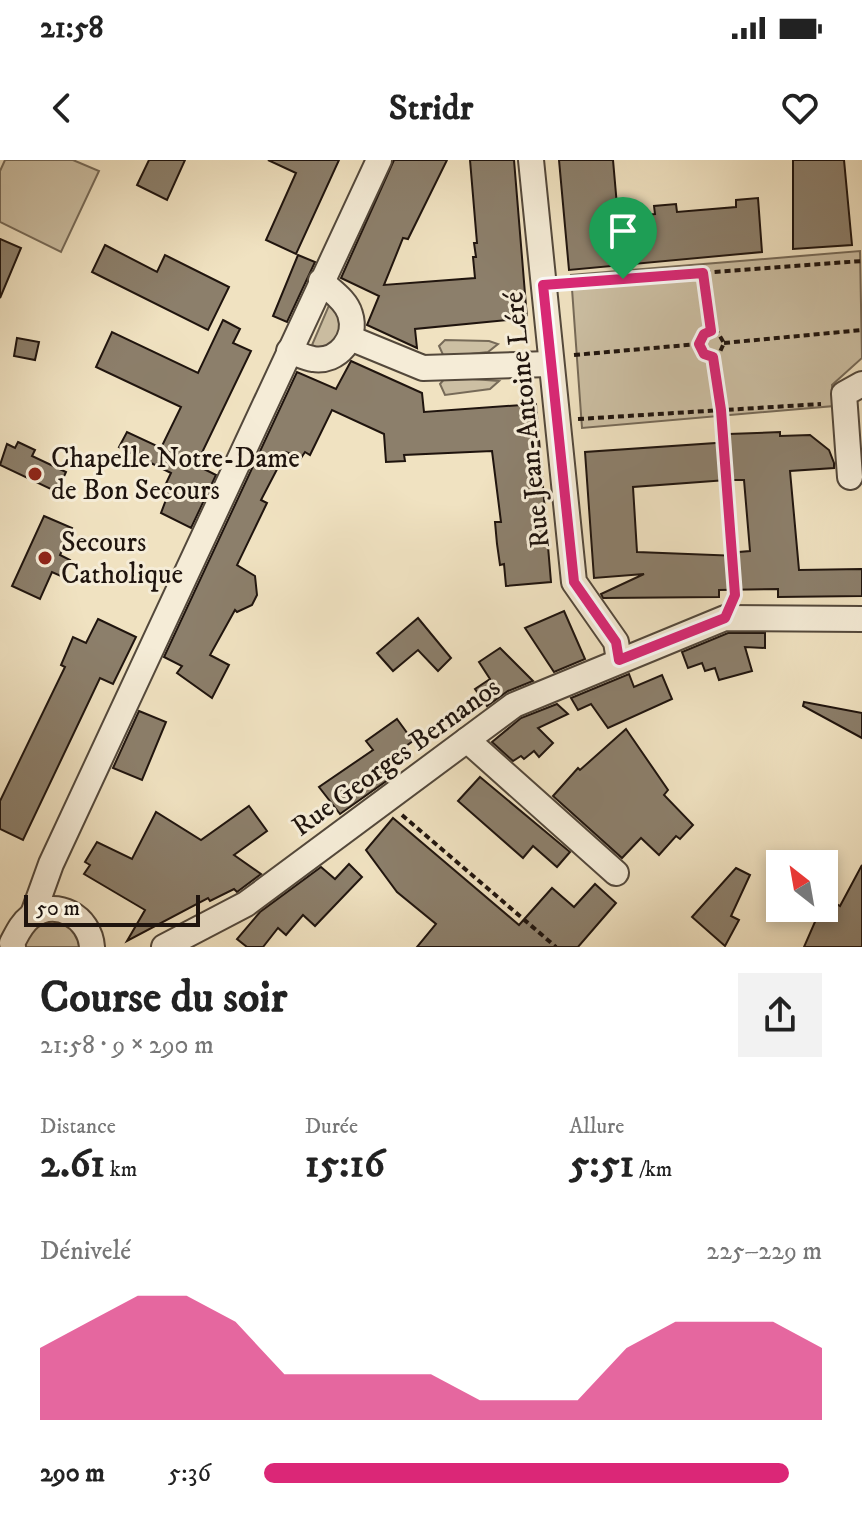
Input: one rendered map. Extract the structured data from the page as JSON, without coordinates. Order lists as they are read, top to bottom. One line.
{"streets":{"street":["Rue Jean-Antoine Léré","Rue Georges Bernanos"]},"crossings":[["Rue Jean-Antoine Léré","Rue Georges Bernanos"]],"places":["Chapelle Notre-Dame de Bon Secours","Secours Catholique"],"scale_bar":"50 m","north":"top left","page":{"status":"21:58","header":"Stridr","scale":"50 m","heading":["Course du soir","21:58 · 9 × 290 m"],"stats":[["Distance","2.61 km"],["Durée","15:16"],["Allure","5:51 /km"]],"chart":["Dénivelé","225–229 m"],"list":[{"name":"290 m","note":"5:36"}]}}
